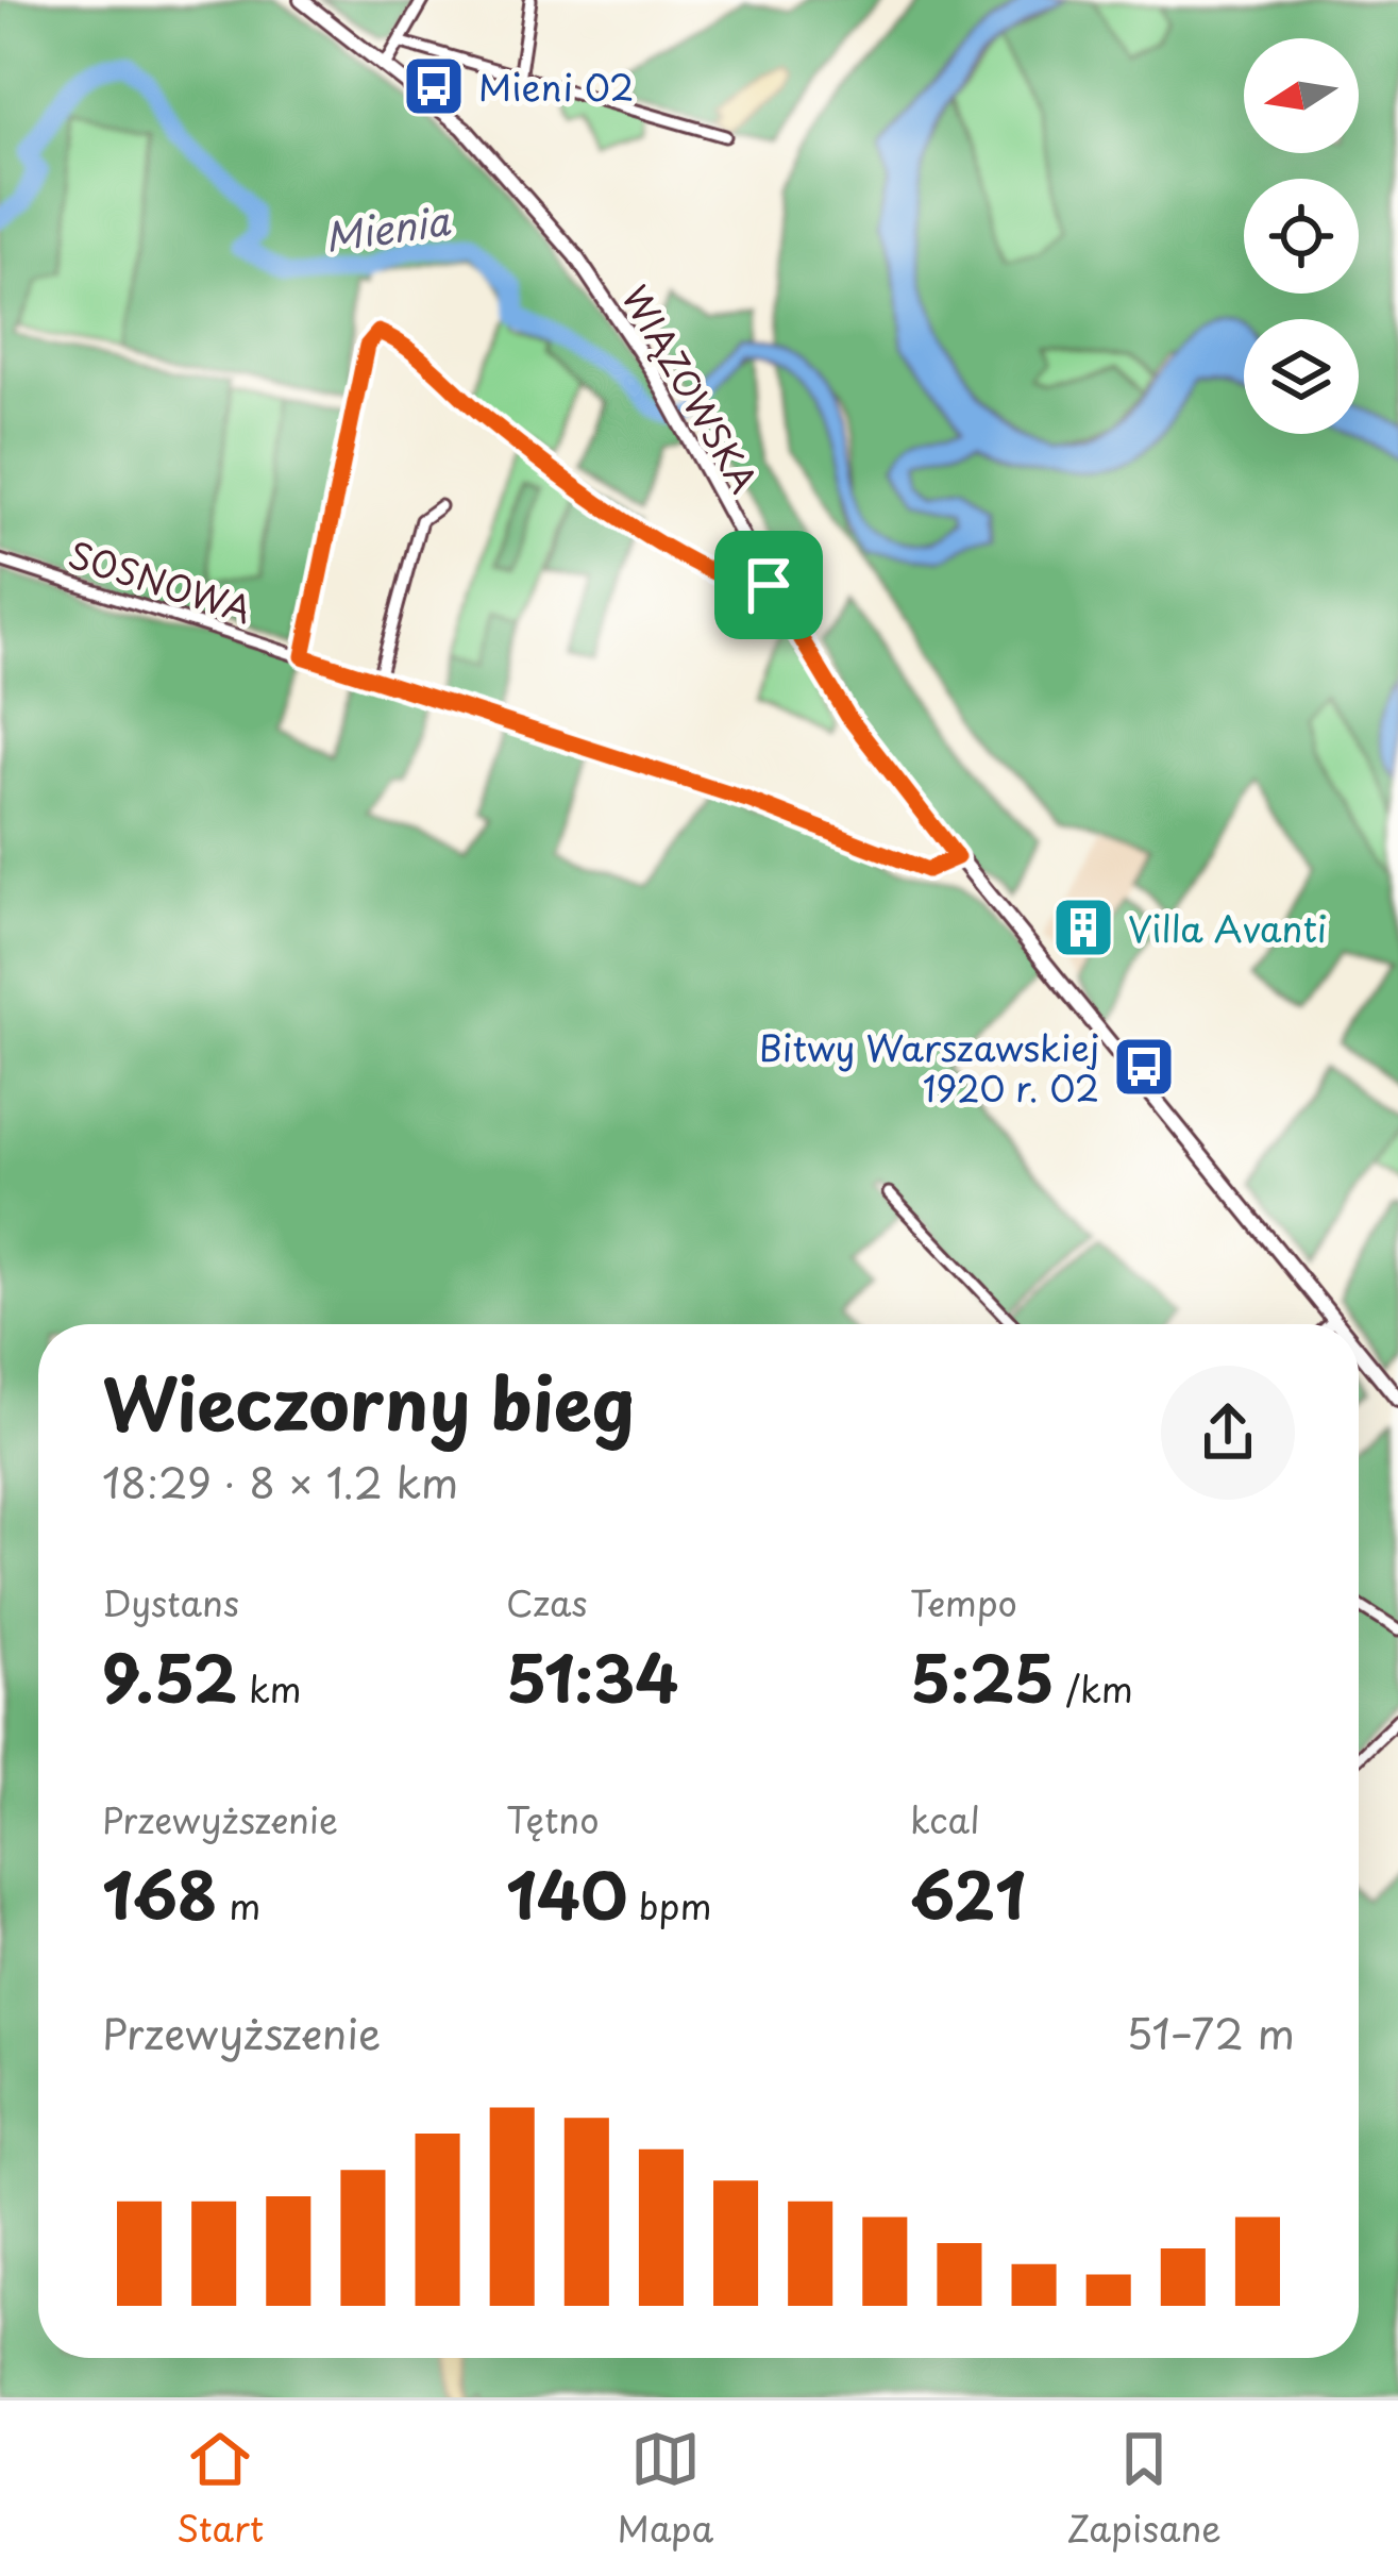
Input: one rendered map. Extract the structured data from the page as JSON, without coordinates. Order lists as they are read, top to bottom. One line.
{"streets":{"main road":["WIĄZOWSKA"],"street":["SOSNOWA"]},"crossings":[["WIĄZOWSKA","SOSNOWA"]],"water":["Mienia"],"places":{"bus stop":["Mieni 02","Bitwy Warszawskiej 1920 r. 02"],"building":["Villa Avanti"]},"north":"left","page":{"heading":["Wieczorny bieg","18:29 · 8 × 1.2 km"],"stats":[["Dystans","9.52 km"],["Czas","51:34"],["Tempo","5:25 /km"],["Przewyższenie","168 m"],["Tętno","140 bpm"],["kcal","621"]],"chart":["Przewyższenie","51–72 m"],"tabs":["Start","Mapa","Zapisane"]}}
